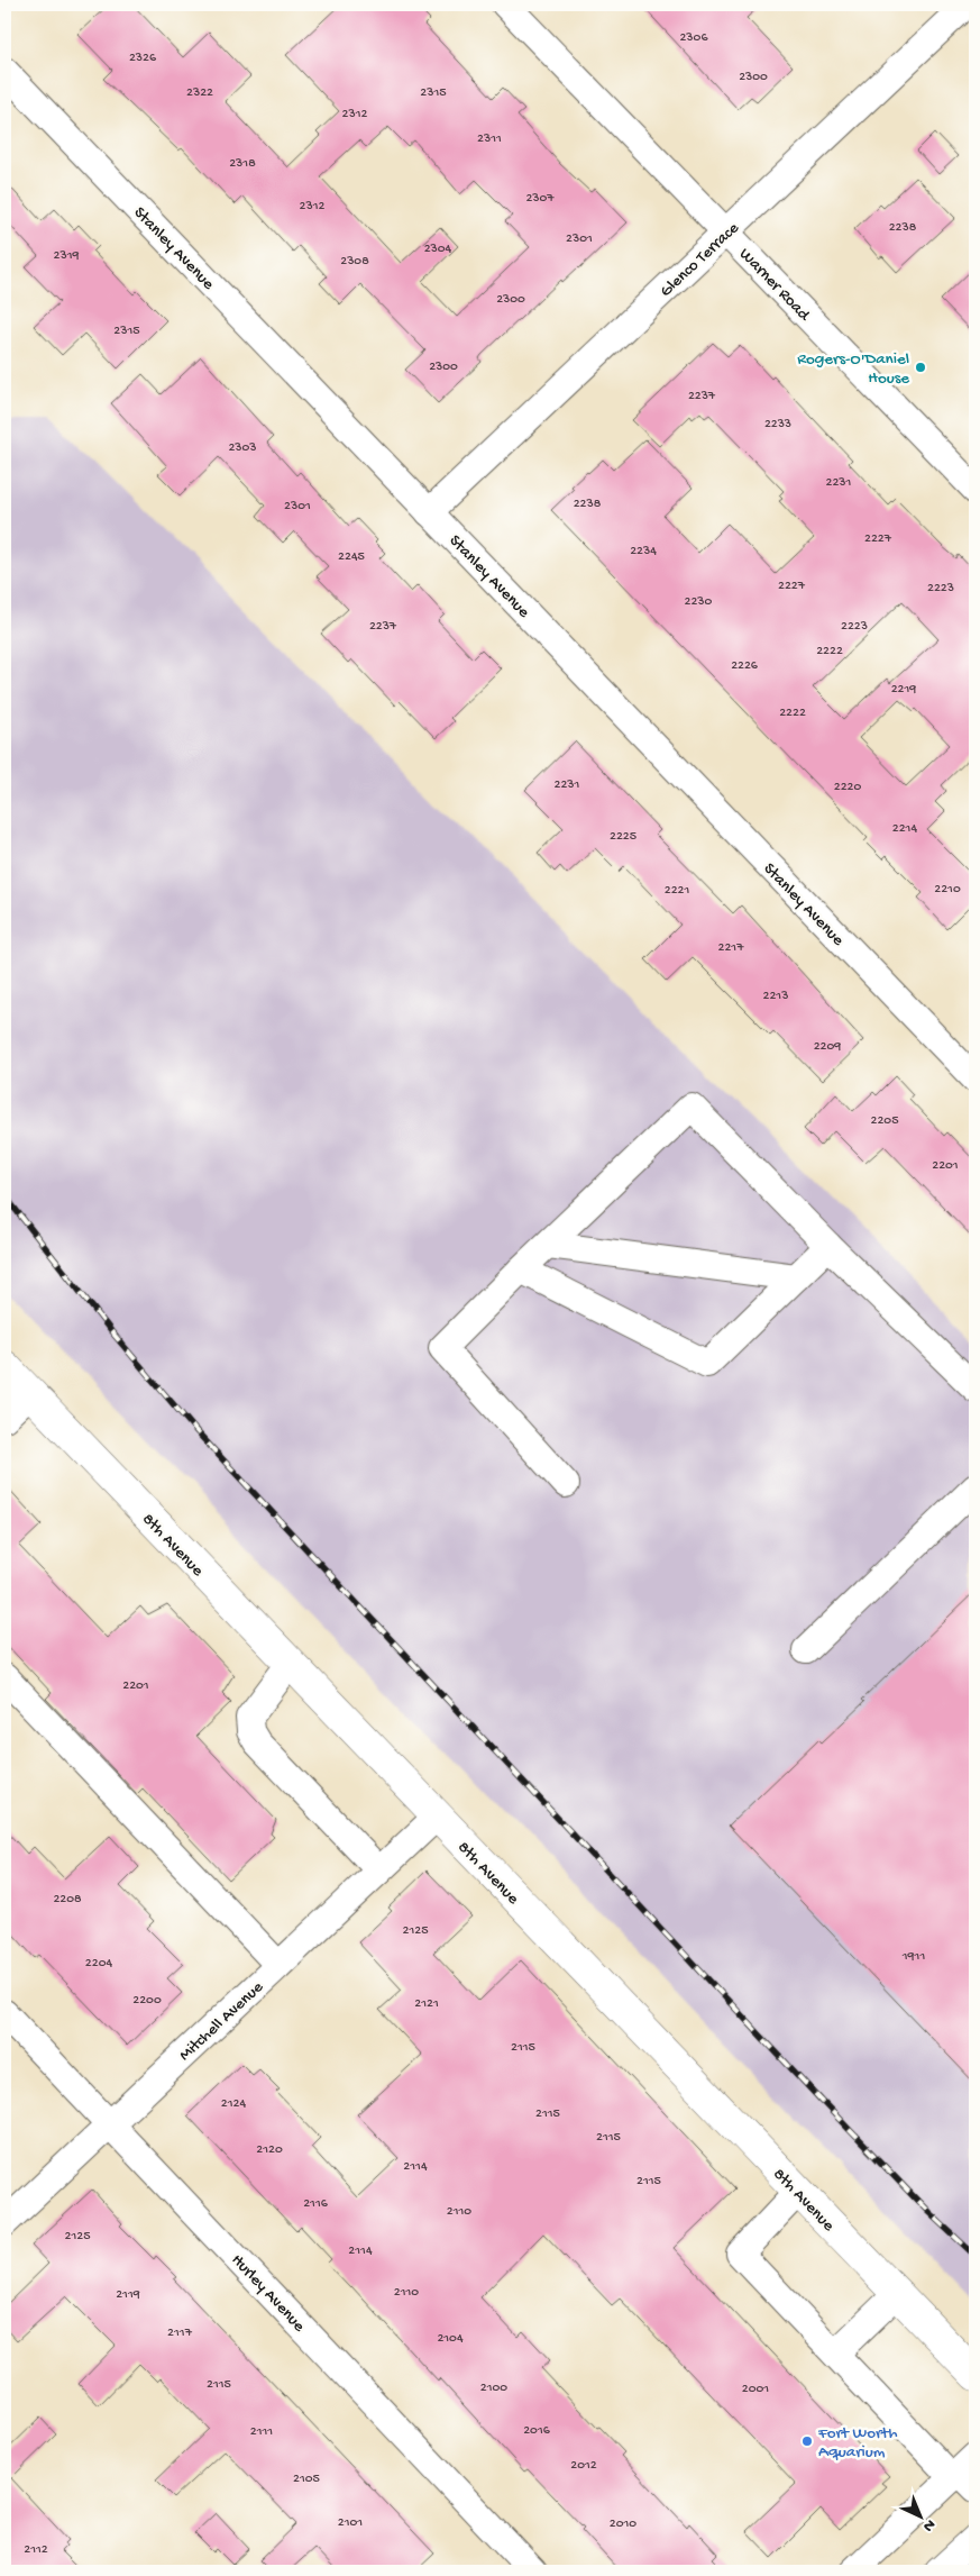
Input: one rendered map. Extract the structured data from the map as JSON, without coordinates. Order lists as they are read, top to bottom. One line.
{"streets":{"main road":["8th Avenue"],"street":["Stanley Avenue","Glenco Terrace","Warner Road","Mitchell Avenue","Hurley Avenue"]},"crossings":[["Stanley Avenue","Glenco Terrace"],["Glenco Terrace","Warner Road"],["8th Avenue","Mitchell Avenue"],["Mitchell Avenue","Hurley Avenue"]],"places":["Rogers-O'Daniel House","Fort Worth Aquarium"],"house_numbers":["2306","2326","2300","2322","2315","2312","2311","2318","2307","2312","2238","2301","2304","2319","2308","2300","2315","2300","2237","2233","2303","2231","2238","2301","2227","2234","2245","2227","2223","2230","2237","2223","2222","2226","2219","2222","2231","2220","2214","2225","2210","2221","2217","2213","2209","2205","2201","2201","2208","2125","1911","2204","2200","2121","2115","2124","2115","2115","2120","2114","2115","2116","2110","2125","2114","2110","2119","2117","2104","2115","2100","2001","2016","2111","2012","2105","2101","2010","2112"],"north":"bottom right"}
